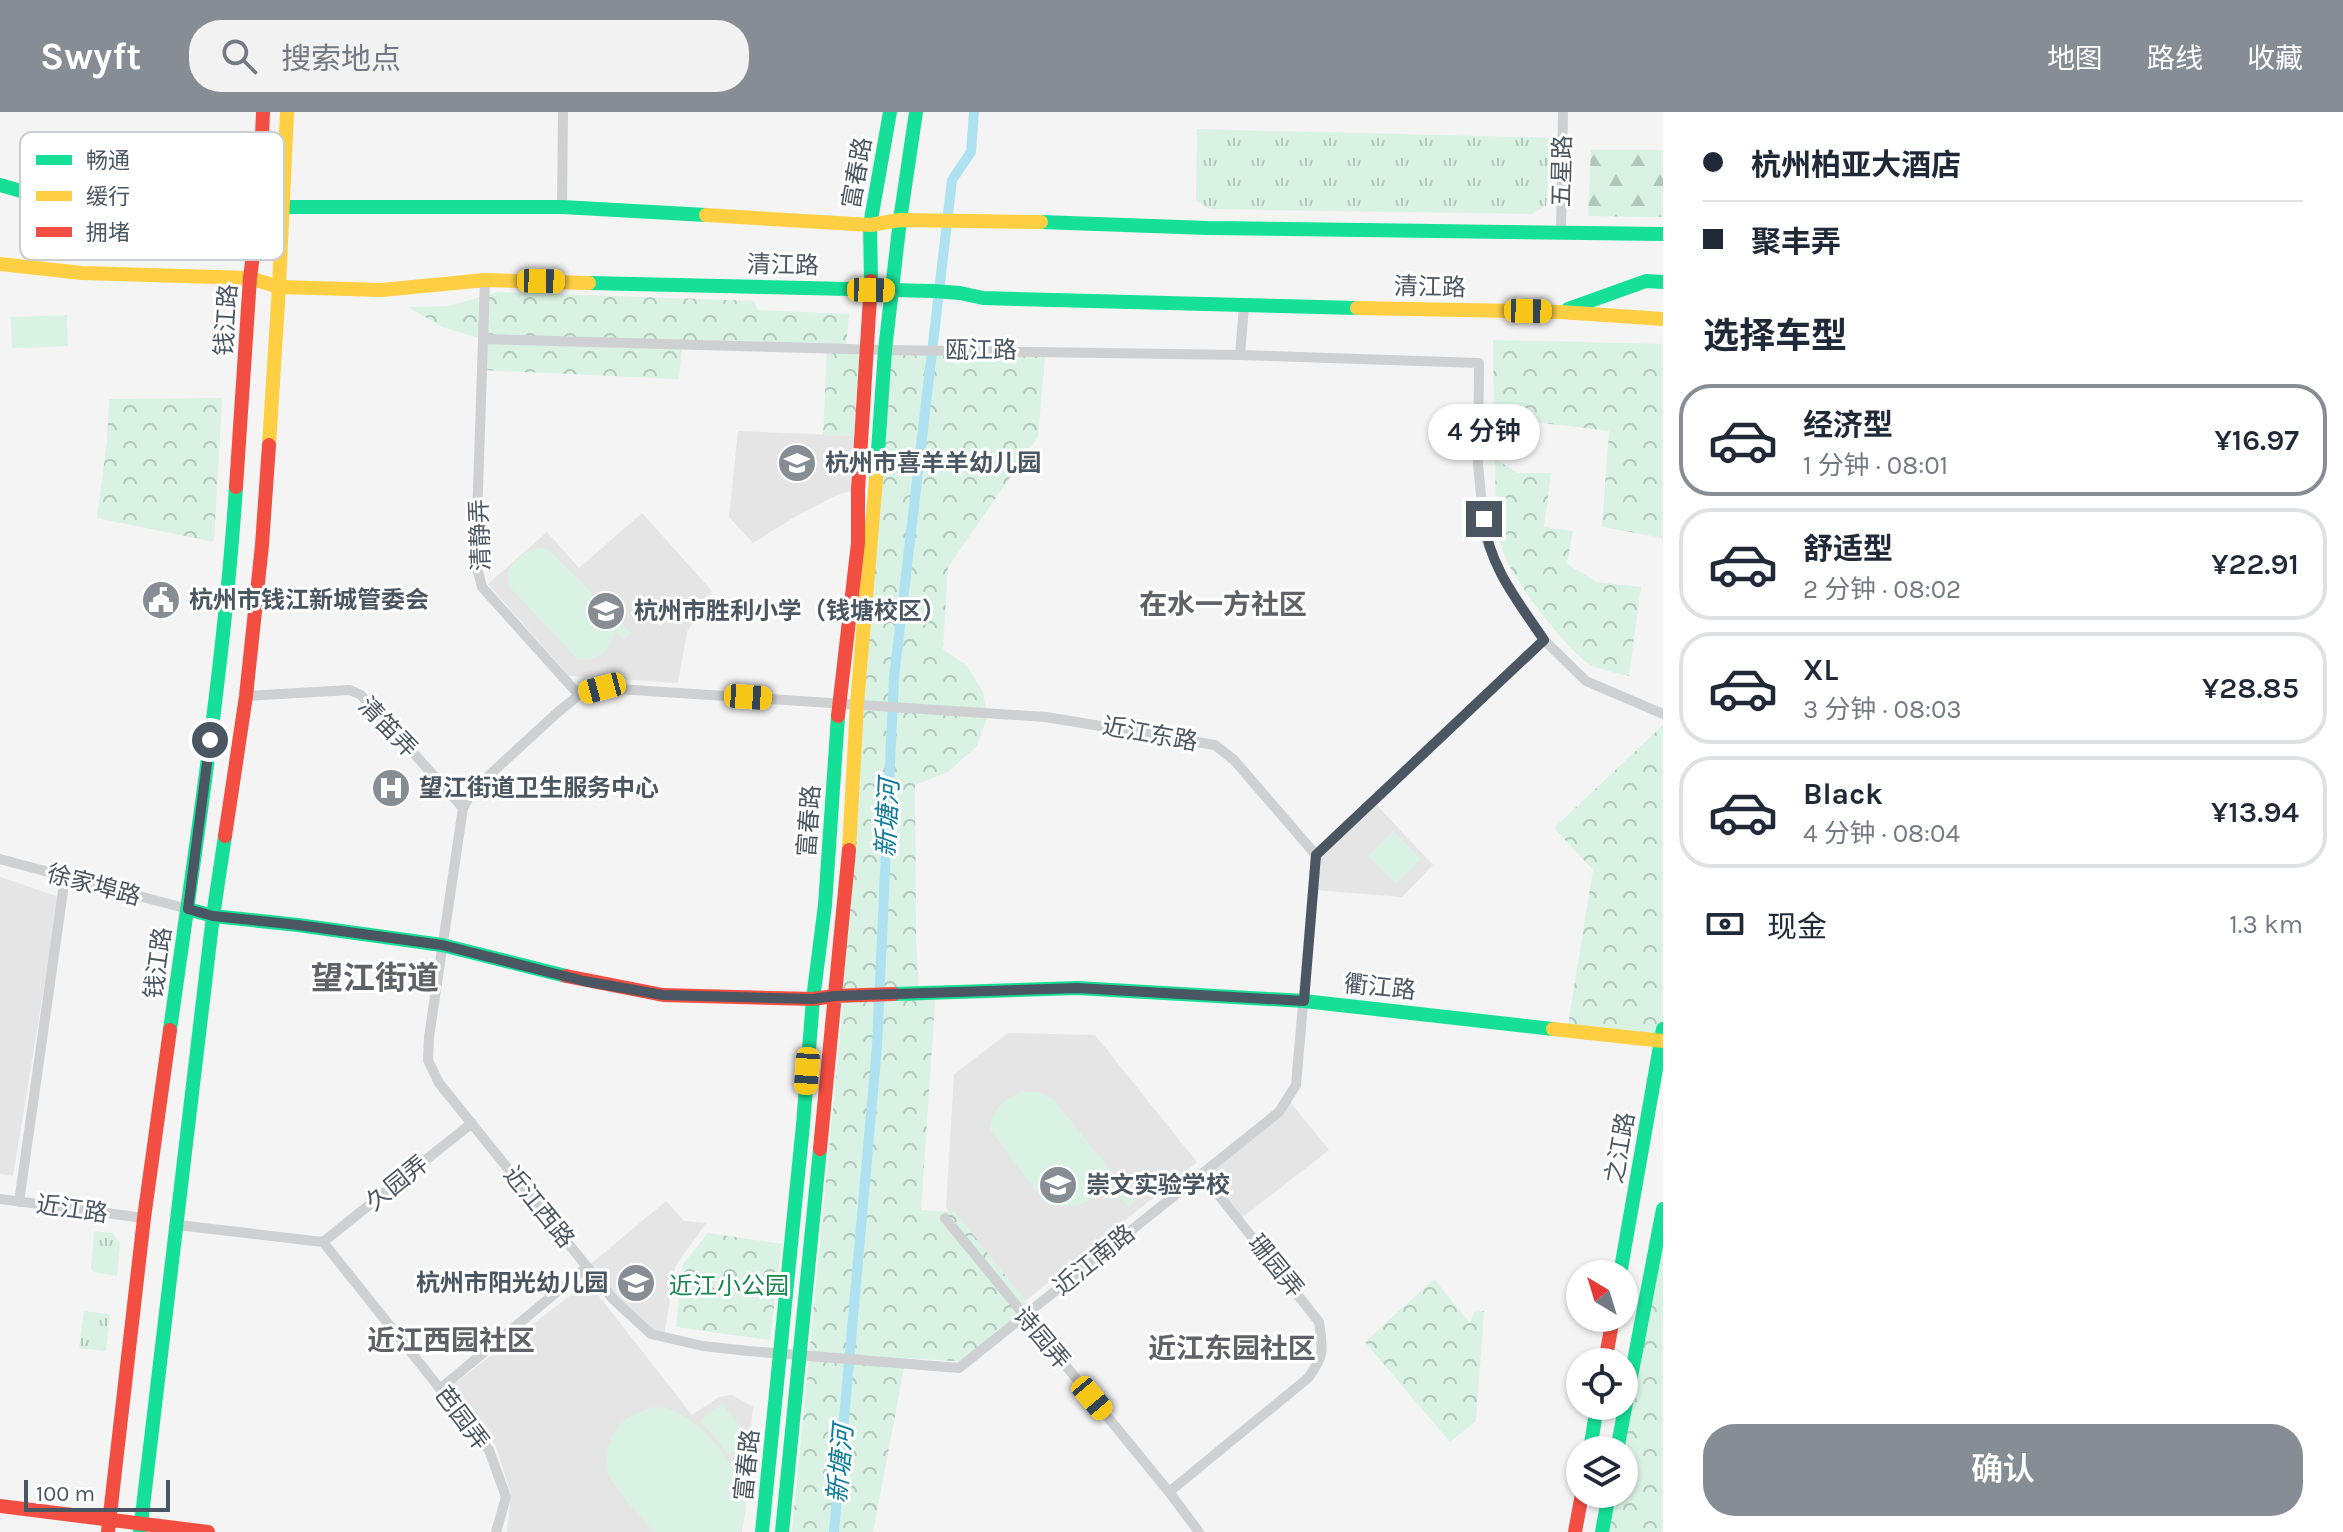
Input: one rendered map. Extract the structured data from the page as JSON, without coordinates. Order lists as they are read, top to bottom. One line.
{"streets":{"main road":["富春路","清江路","钱江路","衢江路","之江路"],"street":["五星路","瓯江路","清静弄","清笛弄","近江东路","徐家埠路","久园弄","近江西路","近江路","近江南路","珊园弄","诗园弄","芭园弄"]},"crossings":[["五星路","清江路"],["富春路","清江路"],["富春路","瓯江路"],["富春路","近江东路"],["富春路","衢江路"],["富春路","近江西路"],["富春路","近江南路"],["清江路","钱江路"],["清江路","清静弄"],["钱江路","清笛弄"],["钱江路","徐家埠路"],["钱江路","衢江路"],["钱江路","近江路"],["瓯江路","清静弄"],["清静弄","近江东路"],["清笛弄","近江西路"],["徐家埠路","衢江路"],["衢江路","之江路"],["衢江路","近江西路"],["衢江路","近江南路"],["久园弄","近江西路"],["久园弄","芭园弄"],["近江西路","近江南路"],["近江南路","珊园弄"],["近江南路","诗园弄"],["珊园弄","诗园弄"]],"districts":["在水一方社区","望江街道","近江西园社区","近江东园社区"],"water":["新塘河"],"parks":["近江小公园"],"places":{"school or university":["杭州市喜羊羊幼儿园","杭州市胜利小学（钱塘校区）","崇文实验学校","杭州市阳光幼儿园"],"public building":["杭州市钱江新城管委会"],"hospital":["望江街道卫生服务中心"]},"legend":["畅通","缓行","拥堵"],"scale_bar":"100 m","north":"top left","page":{"header":"Swyft","search":"搜索地点","nav":["地图","路线","收藏"],"banner":["杭州柏亚大酒店","聚丰弄"],"heading":"选择车型","list":[{"name":"经济型","note":"1 分钟 · 08:01","value":"¥16.97"},{"name":"舒适型","note":"2 分钟 · 08:02","value":"¥22.91"},{"name":"XL","note":"3 分钟 · 08:03","value":"¥28.85"},{"name":"Black","note":"4 分钟 · 08:04","value":"¥13.94"}],"bubble":"4 分钟","pay":["现金","1.3 km"],"buttons":"确认","scale":"100 m"}}
